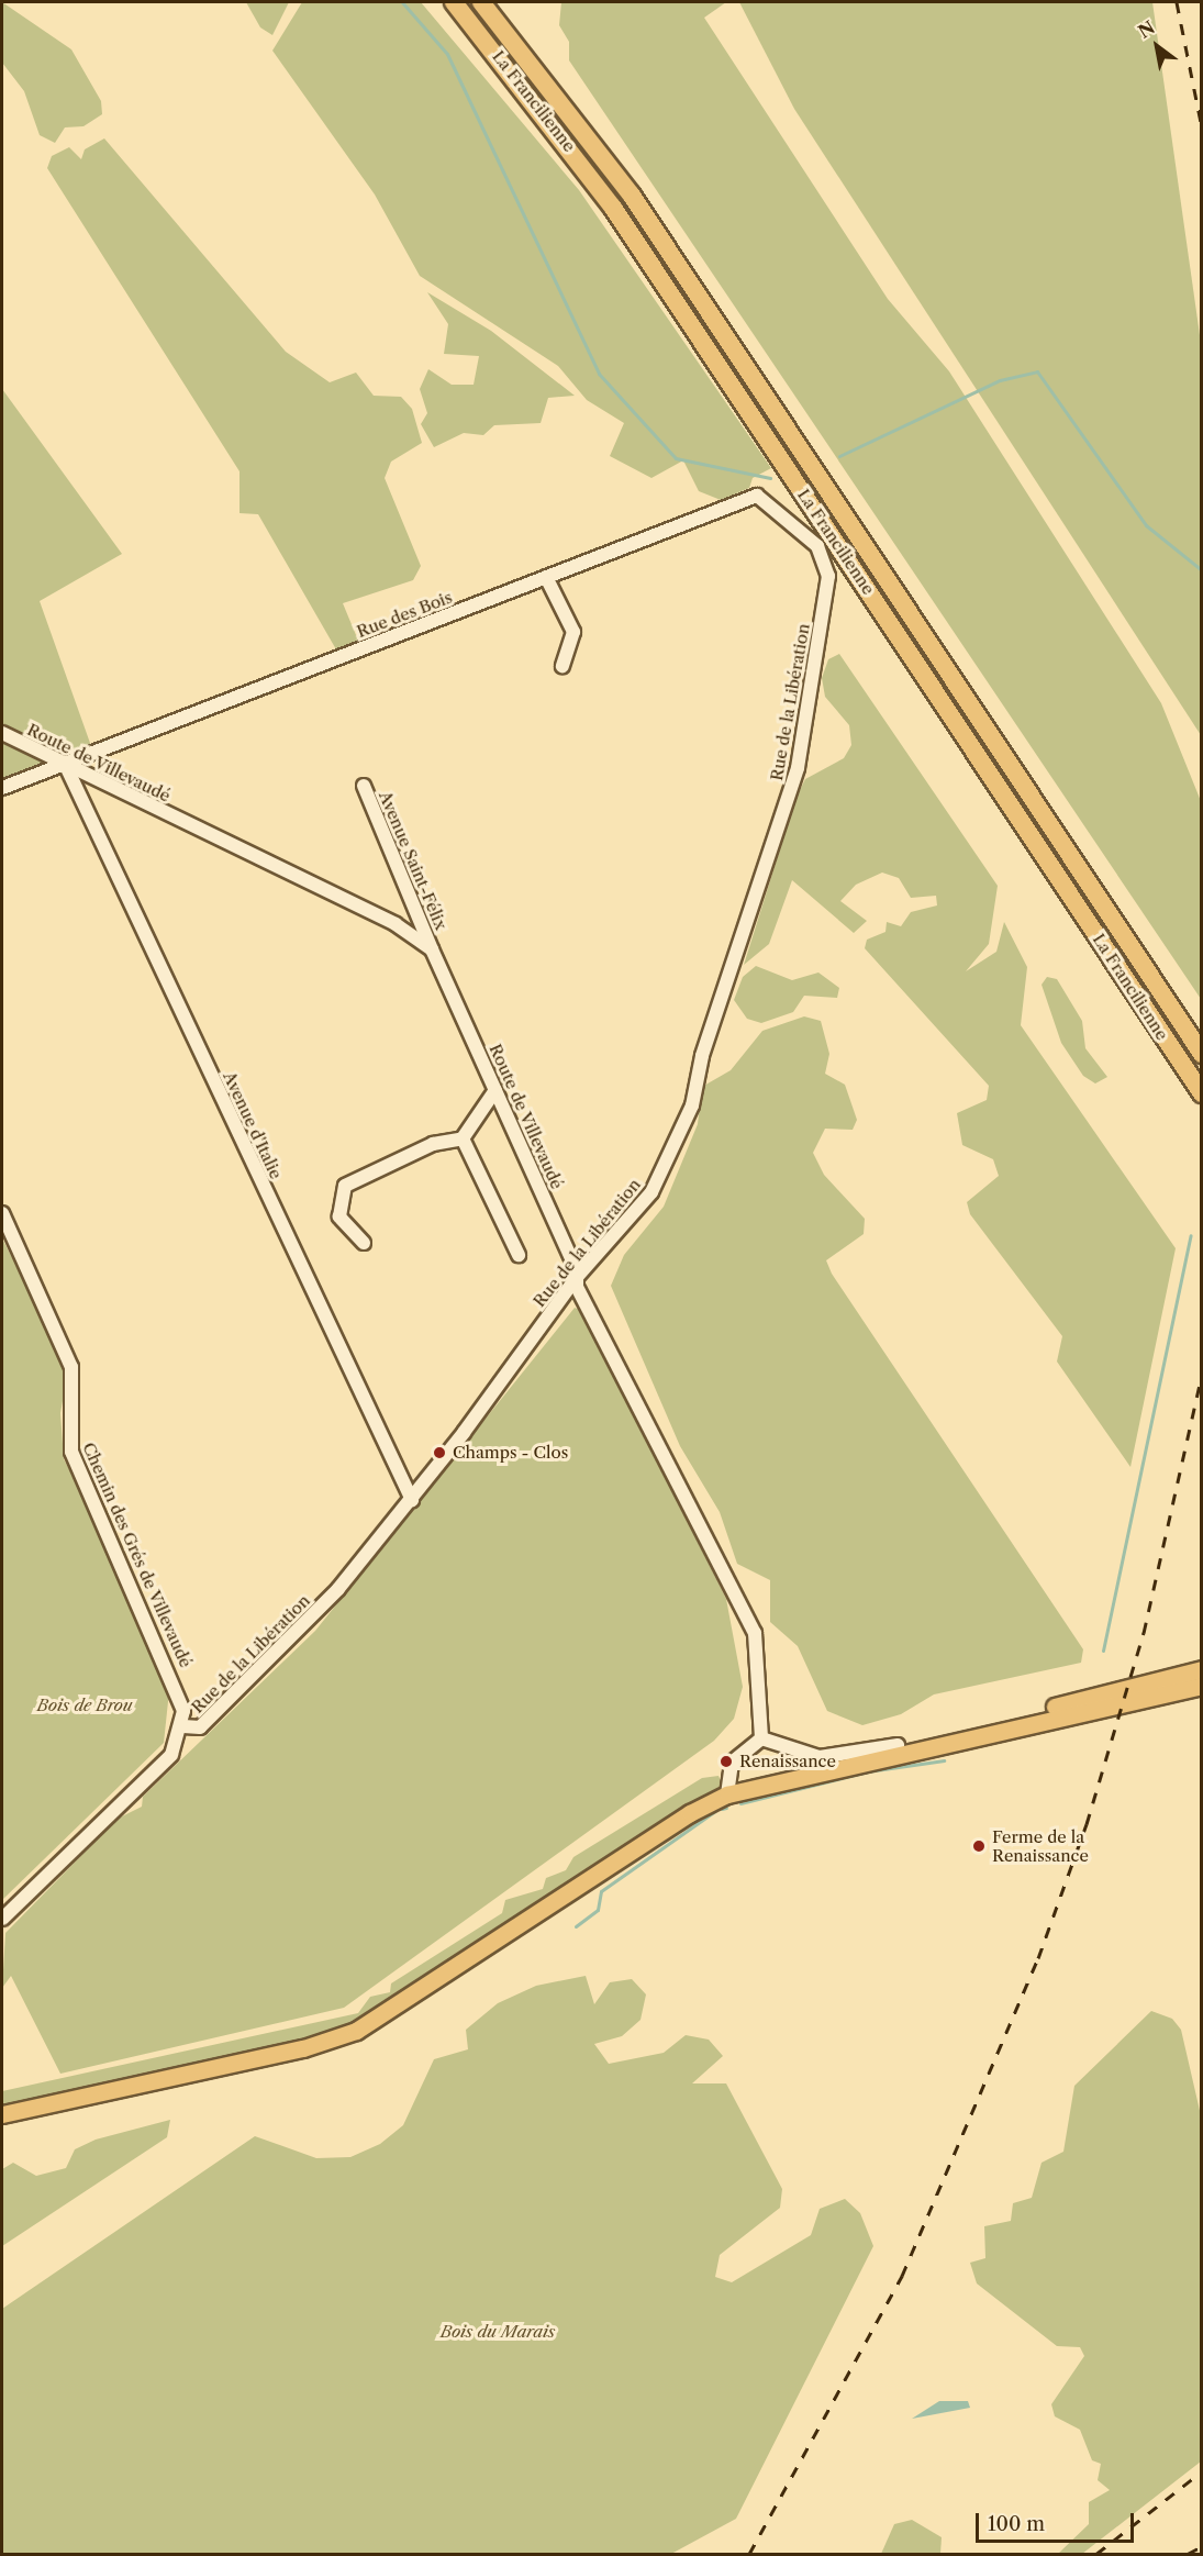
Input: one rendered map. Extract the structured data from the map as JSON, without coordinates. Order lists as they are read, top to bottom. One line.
{"streets":{"highway":["La Francilienne"],"street":["Rue des Bois","Rue de la Libération","Route de Villevaudé","Avenue Saint-Félix","Avenue d'Italie","Chemin des Grés de Villevaudé"]},"crossings":[["Rue des Bois","Rue de la Libération"],["Rue des Bois","Route de Villevaudé"],["Rue des Bois","Avenue d'Italie"],["Rue de la Libération","Route de Villevaudé"],["Rue de la Libération","Avenue d'Italie"],["Rue de la Libération","Chemin des Grés de Villevaudé"],["Route de Villevaudé","Avenue Saint-Félix"],["Route de Villevaudé","Avenue d'Italie"]],"parks":["Bois de Brou","Bois du Marais"],"places":["Champs - Clos","Renaissance","Ferme de la Renaissance"],"scale_bar":"100 m","north":"top left"}
